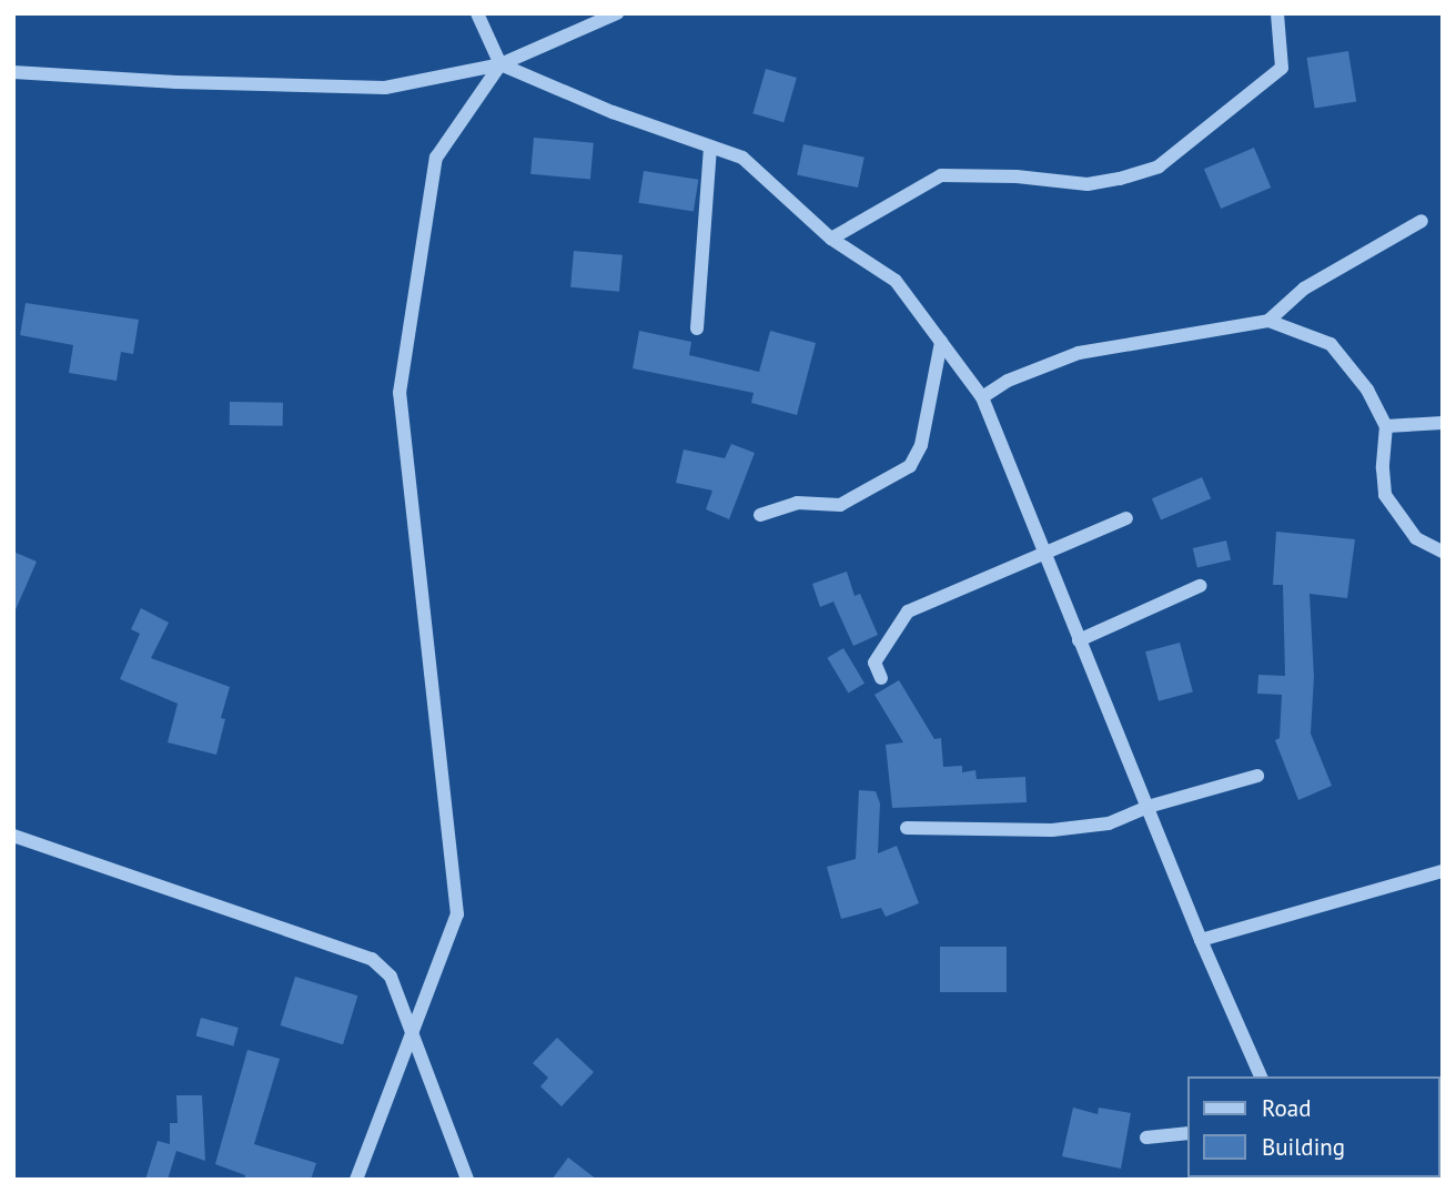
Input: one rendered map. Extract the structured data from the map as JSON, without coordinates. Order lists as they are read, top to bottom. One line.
{"legend":["Road","Building"]}
